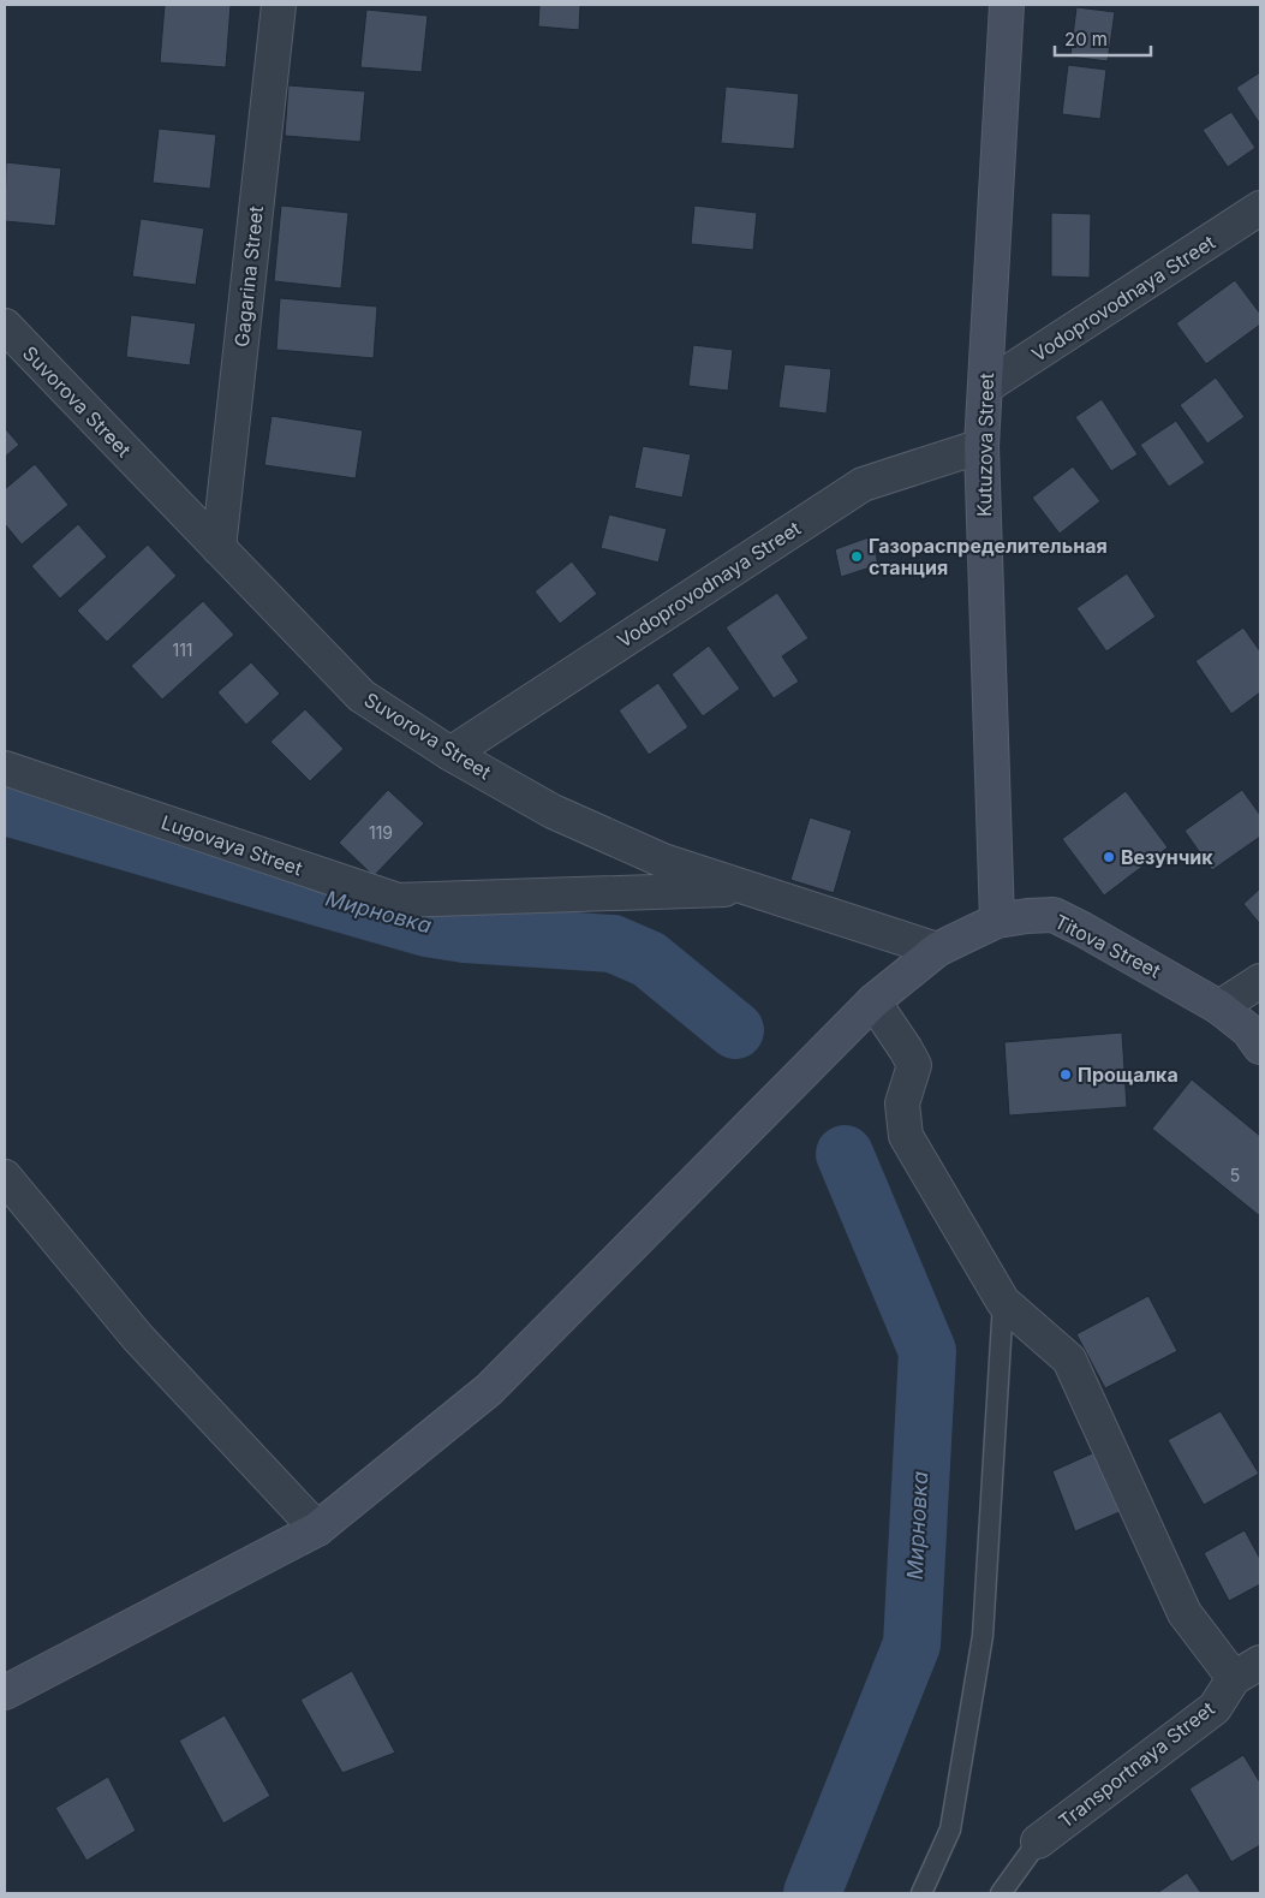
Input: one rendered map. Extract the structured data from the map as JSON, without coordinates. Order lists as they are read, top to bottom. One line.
{"streets":{"main road":["Kutuzova Street","Titova Street"],"street":["Gagarina Street","Vodoprovodnaya Street","Suvorova Street","Lugovaya Street","Transportnaya Street"]},"crossings":[["Gagarina Street","Suvorova Street"],["Vodoprovodnaya Street","Suvorova Street"],["Vodoprovodnaya Street","Kutuzova Street"],["Suvorova Street","Lugovaya Street"],["Suvorova Street","Titova Street"],["Kutuzova Street","Titova Street"]],"water":["Мирновка"],"places":["Газораспределительная станция","Везунчик","Прощалка"],"house_numbers":["111","119","5"],"scale_bar":"20 m"}
